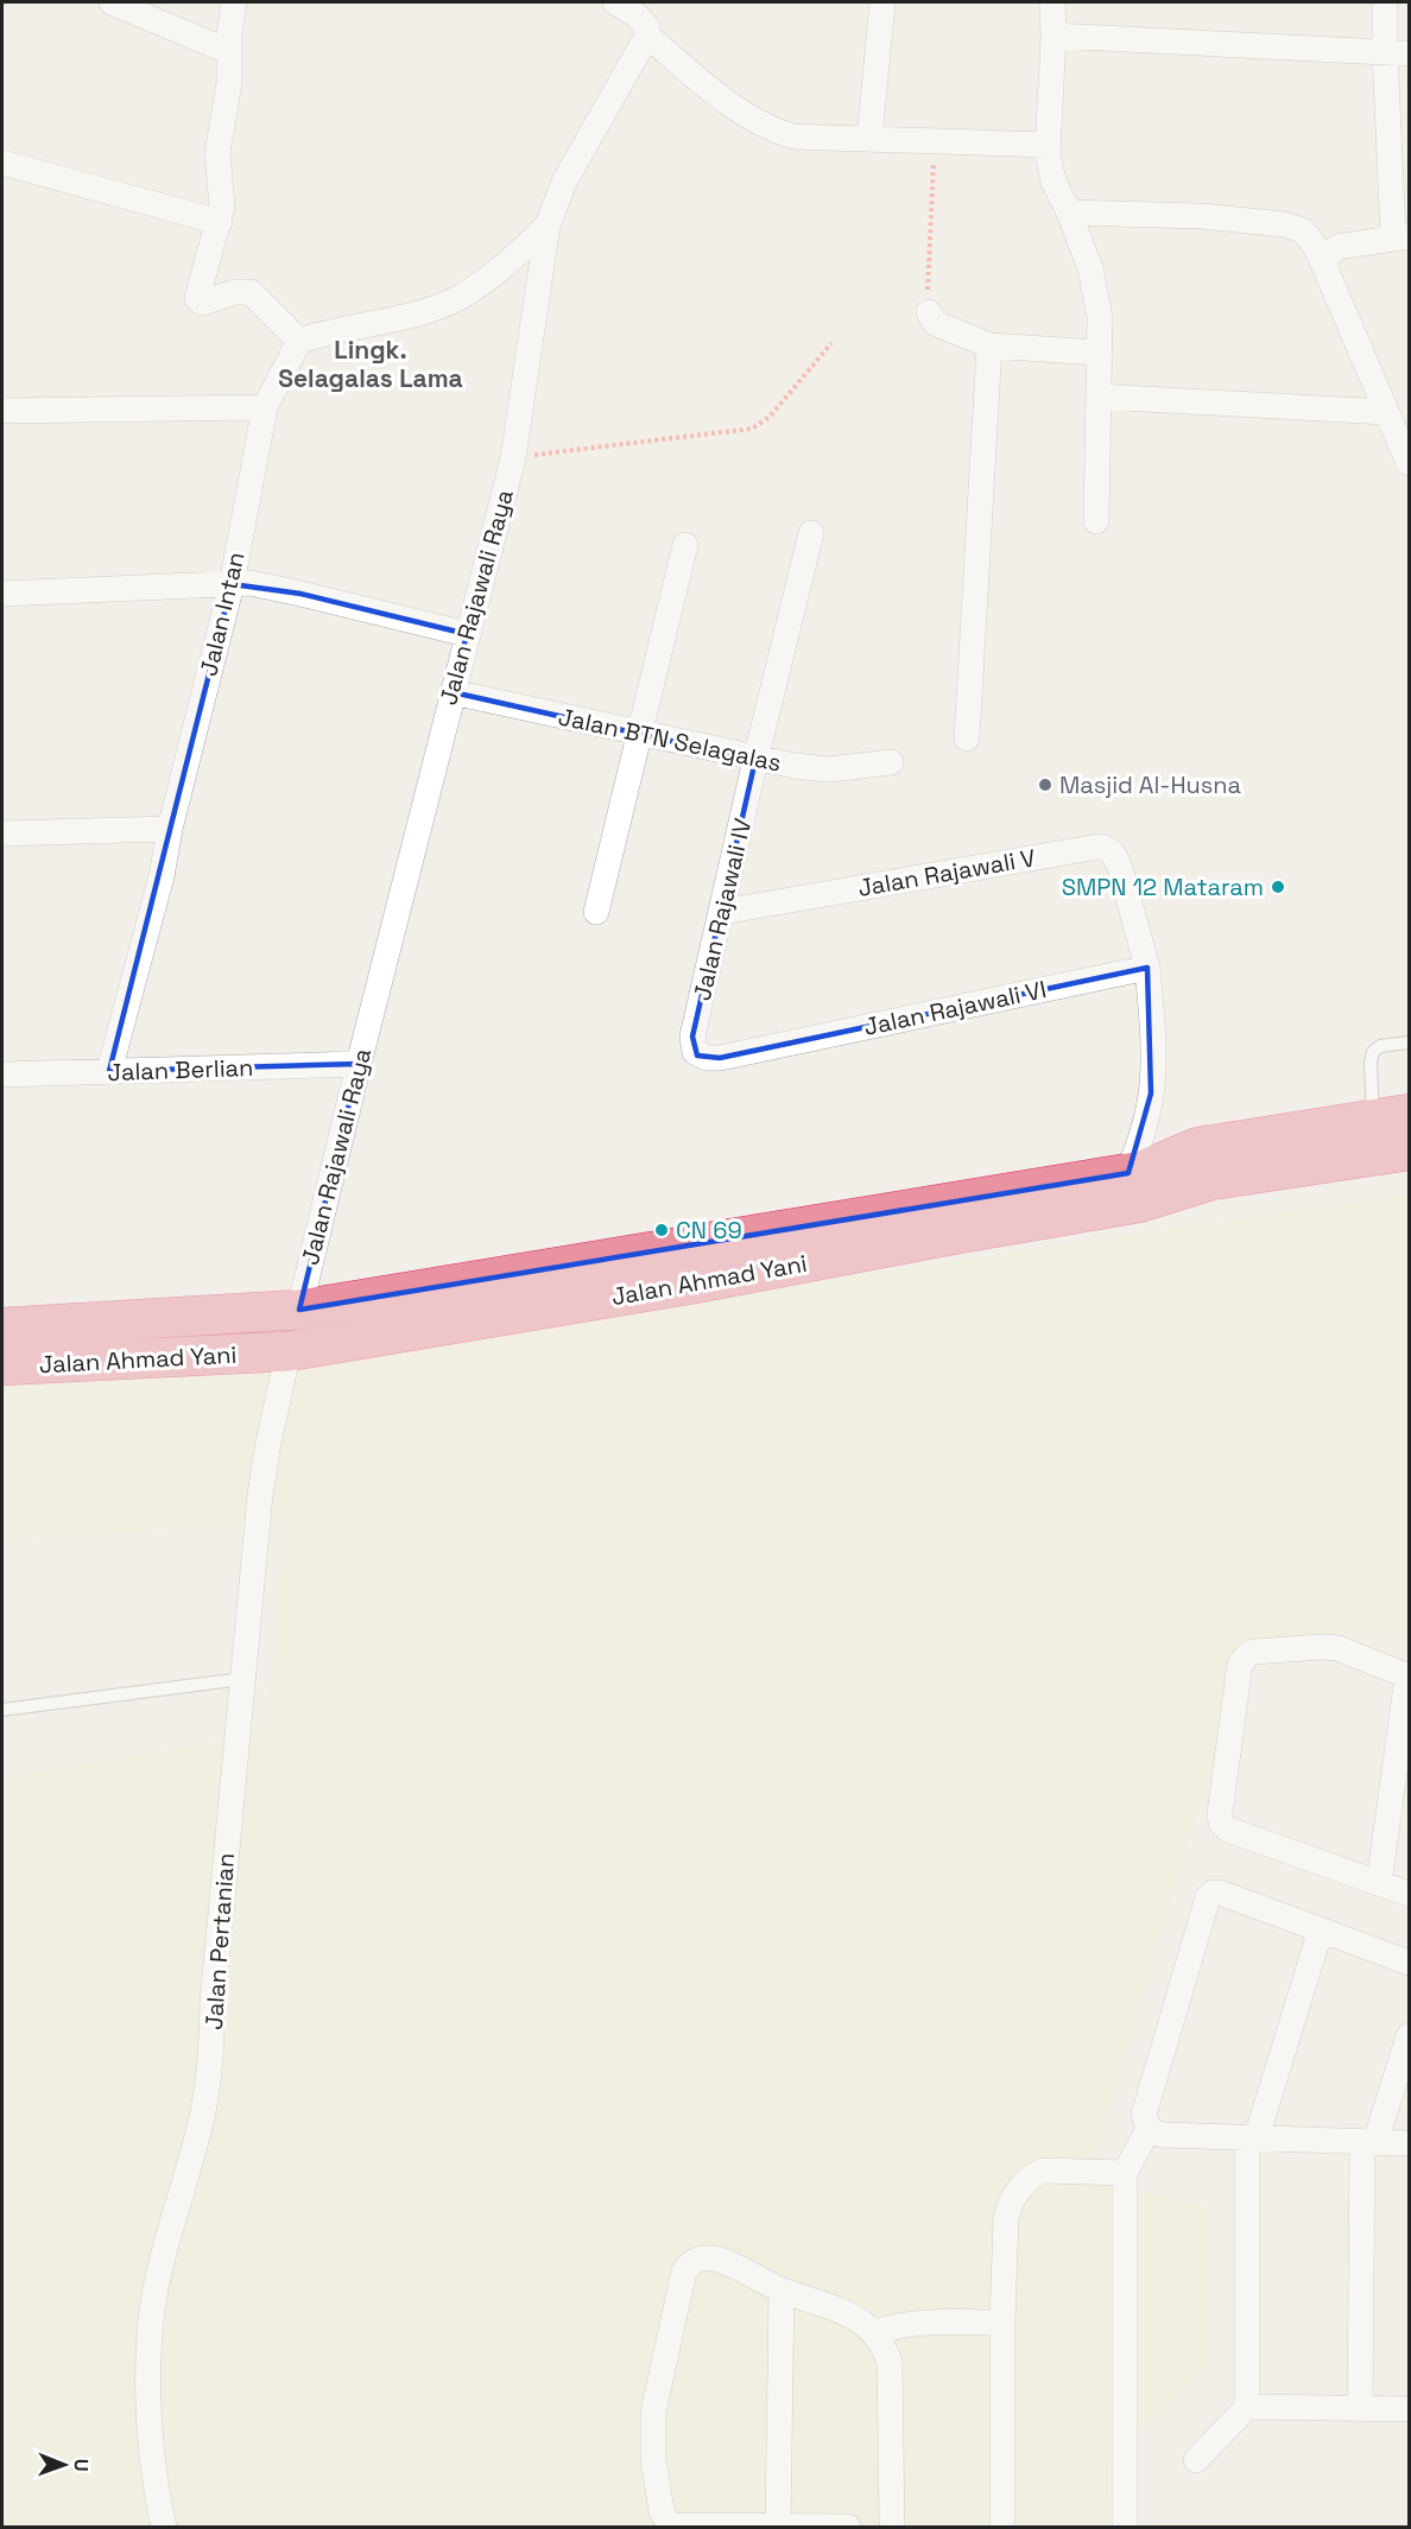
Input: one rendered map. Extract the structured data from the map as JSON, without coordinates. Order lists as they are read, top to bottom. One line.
{"streets":{"highway":["Jalan Ahmad Yani"],"street":["Jalan Rajawali Raya","Jalan Intan","Jalan BTN Selagalas","Jalan Rajawali V","Jalan Rajawali IV","Jalan Rajawali VI","Jalan Berlian","Jalan Pertanian"]},"crossings":[["Jalan Rajawali Raya","Jalan BTN Selagalas"],["Jalan Rajawali Raya","Jalan Berlian"],["Jalan Intan","Jalan Berlian"],["Jalan BTN Selagalas","Jalan Rajawali IV"],["Jalan Rajawali V","Jalan Rajawali IV"],["Jalan Rajawali V","Jalan Rajawali VI"],["Jalan Rajawali IV","Jalan Rajawali VI"],["Jalan Ahmad Yani","Jalan Pertanian"]],"districts":["Lingk. Selagalas Lama"],"places":["Masjid Al-Husna","SMPN 12 Mataram","CN 69"],"north":"right"}
